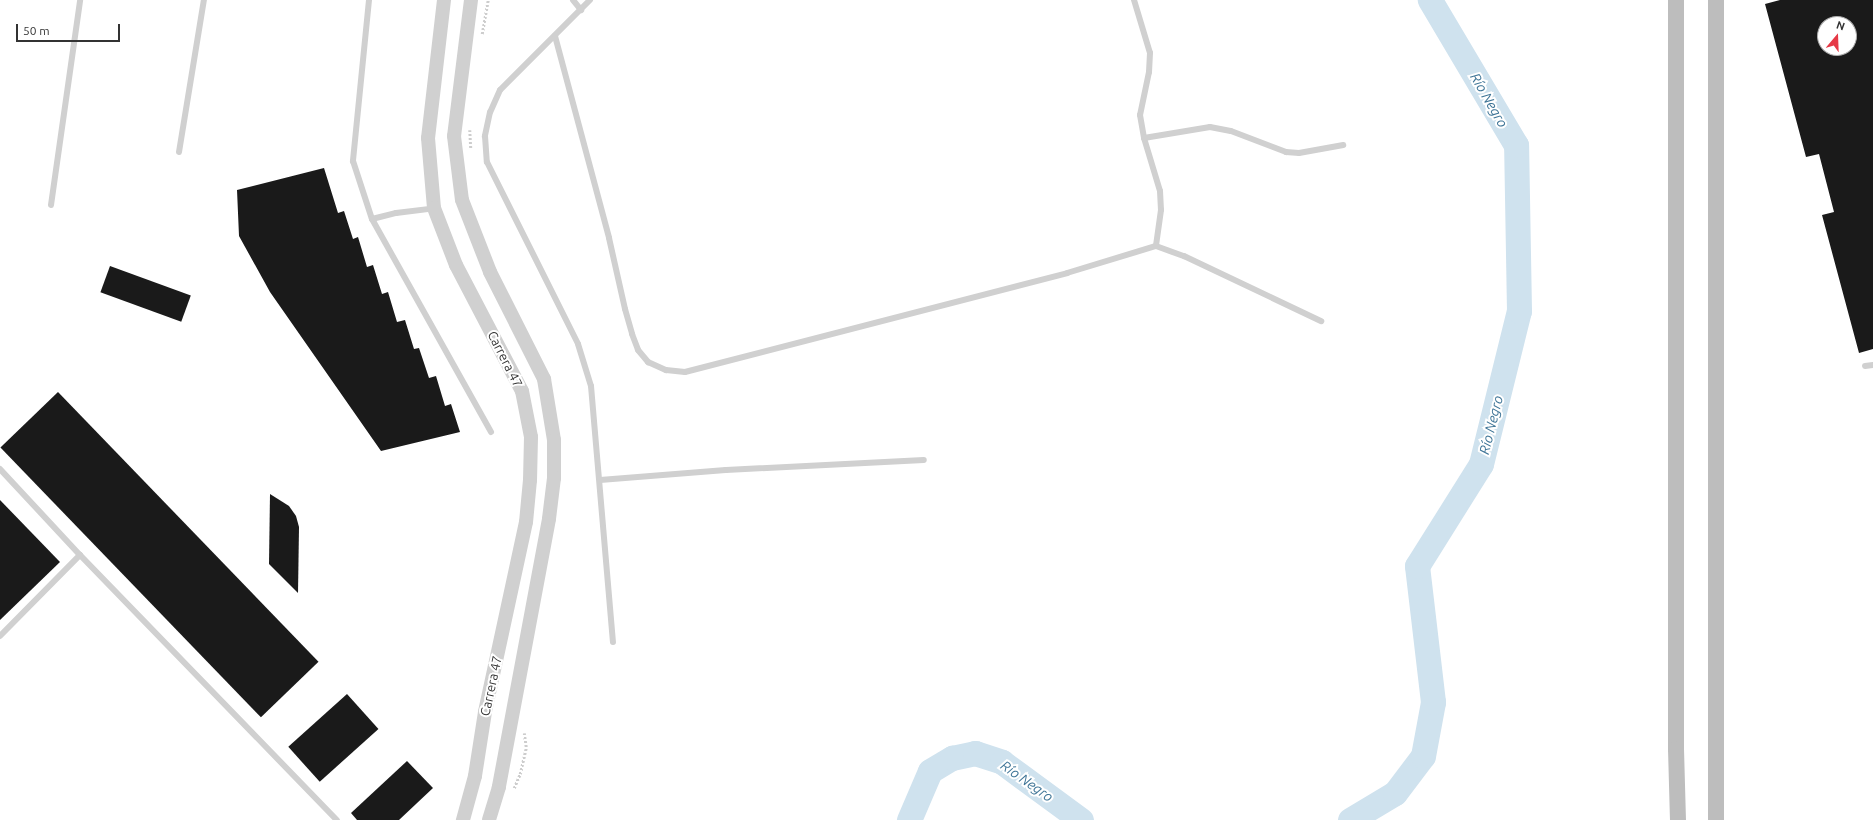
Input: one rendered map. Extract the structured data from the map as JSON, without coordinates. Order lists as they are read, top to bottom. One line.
{"streets":{"street":["Carrera 47"]},"water":["Río Negro"],"scale_bar":"50 m","north":"top"}
